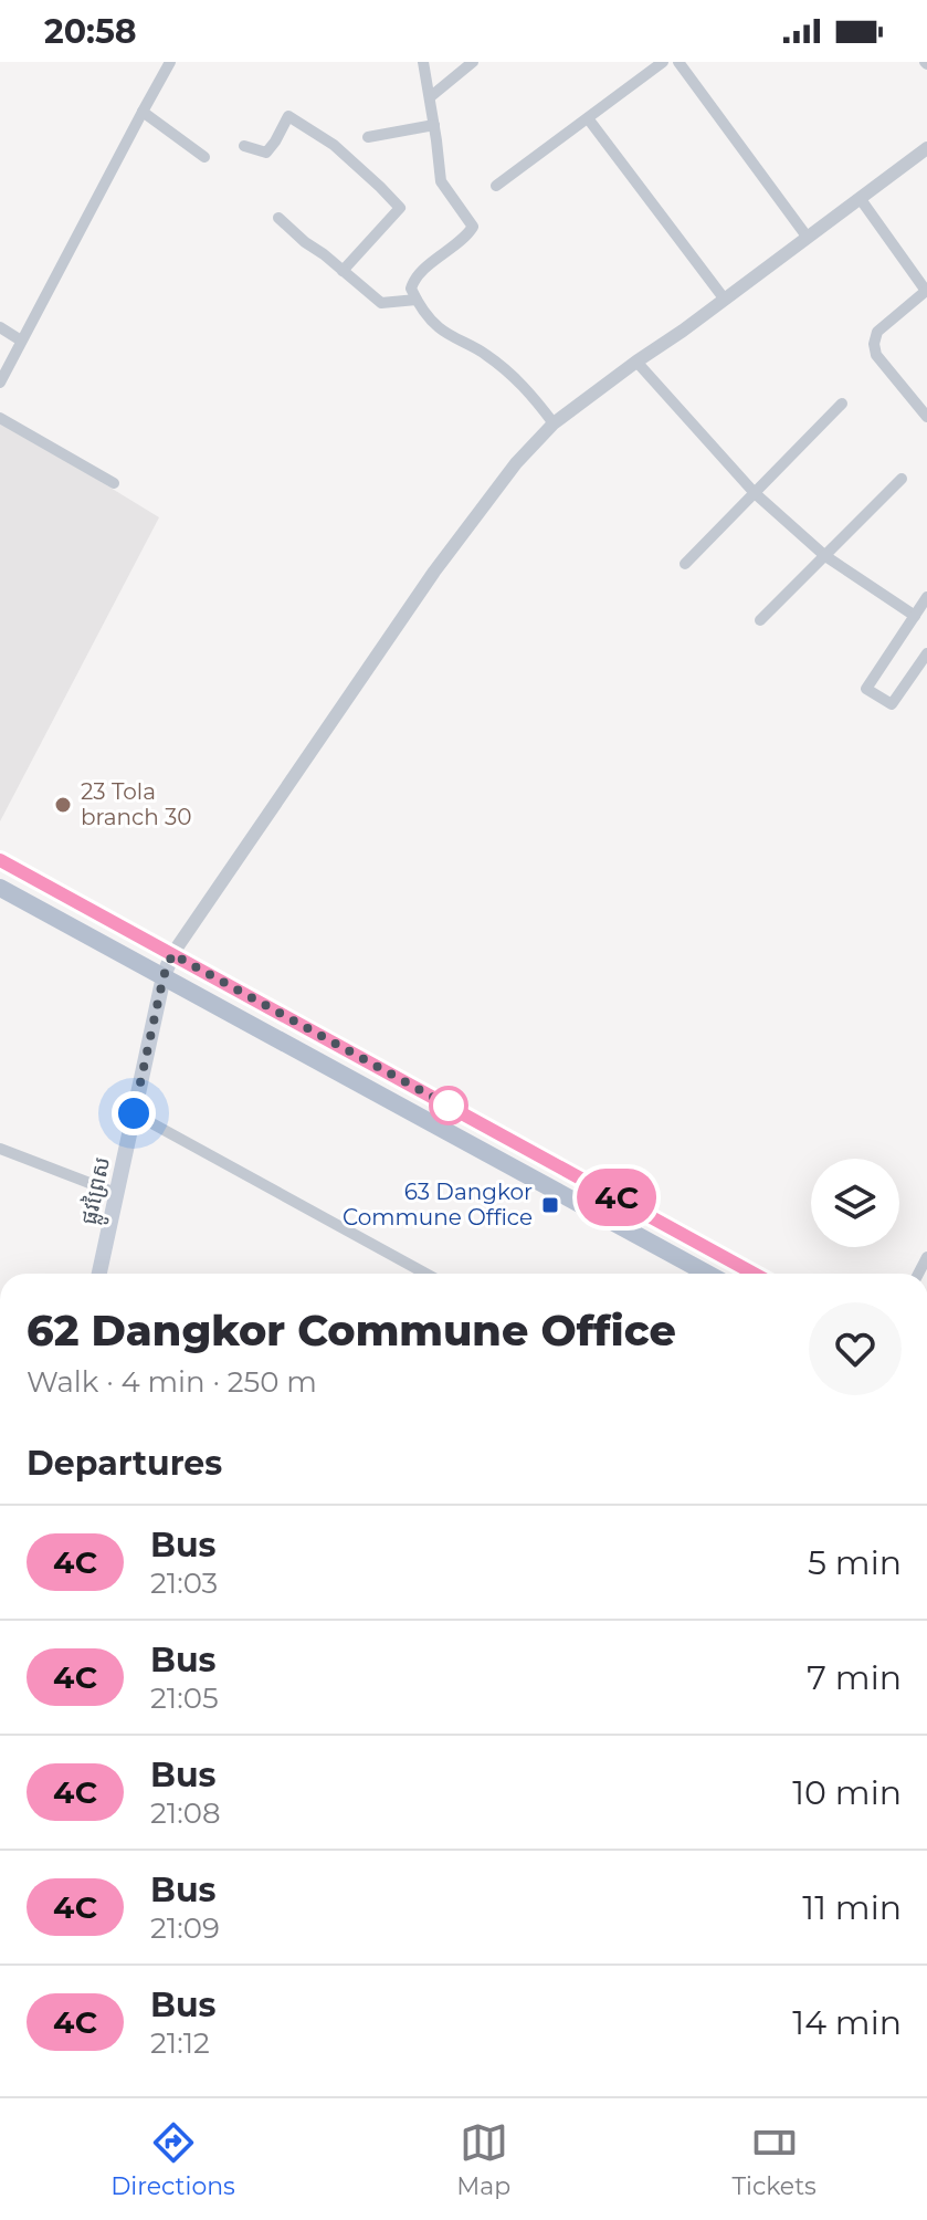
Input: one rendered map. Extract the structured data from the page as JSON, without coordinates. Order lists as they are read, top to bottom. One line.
{"streets":{"main road":["ផ្លូវព្រៃស"]},"places":{"other":["23 Tola branch 30"],"transit":["63 Dangkor Commune Office"]},"lines":["bus line 4C"],"page":{"status":"20:58","on_map":"4C","heading":[["62 Dangkor Commune Office","Walk · 4 min · 250 m"],"Departures"],"list":[{"mark":"4C","name":"Bus","note":"21:03","value":"5 min"},{"mark":"4C","name":"Bus","note":"21:05","value":"7 min"},{"mark":"4C","name":"Bus","note":"21:08","value":"10 min"},{"mark":"4C","name":"Bus","note":"21:09","value":"11 min"},{"mark":"4C","name":"Bus","note":"21:12","value":"14 min"}],"tabs":["Directions","Map","Tickets"]}}
